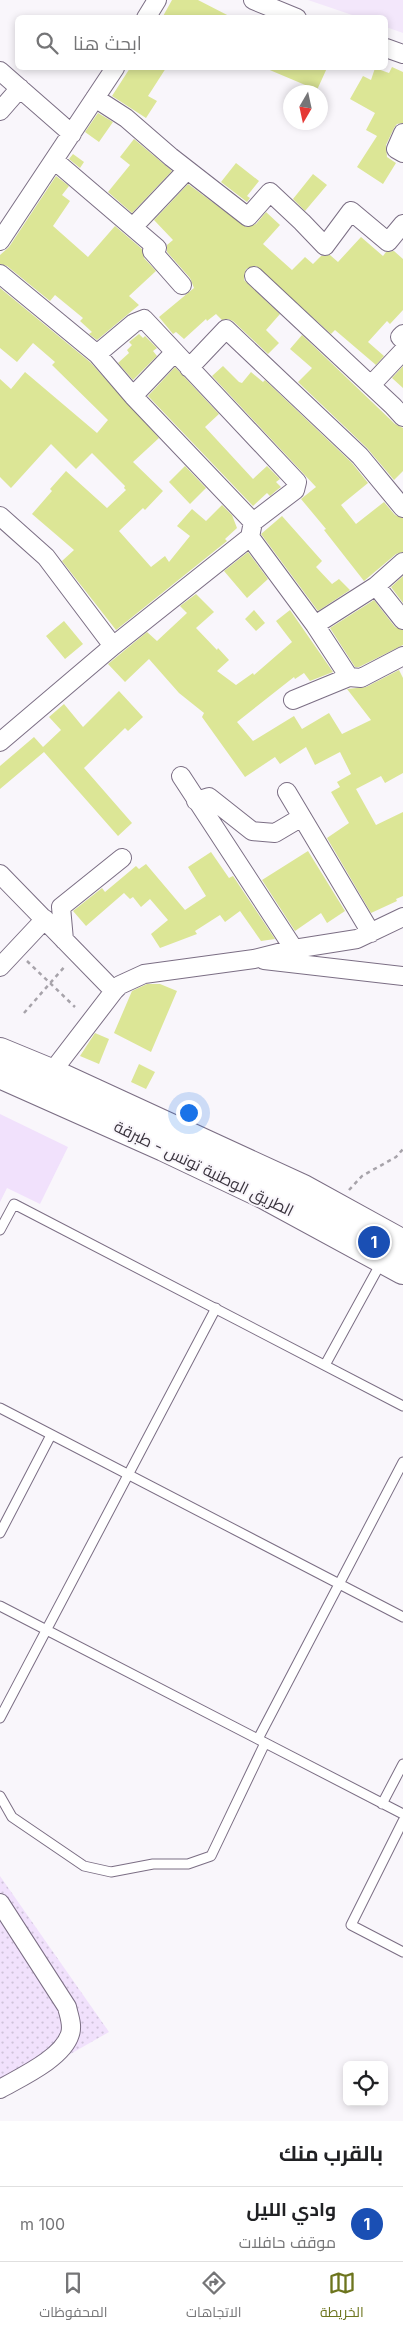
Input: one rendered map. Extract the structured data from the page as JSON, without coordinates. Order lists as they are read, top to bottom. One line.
{"streets":{"main road":["الطريق الوطنية تونس - طبرقة"]},"north":"bottom","page":{"search":"ابحث هنا","pins":"1","heading":"بالقرب منك","list":[{"mark":"1","name":"وادي الليل","note":"موقف حافلات","value":"100 m"}],"nav":["الخريطة","الاتجاهات","المحفوظات"]}}
